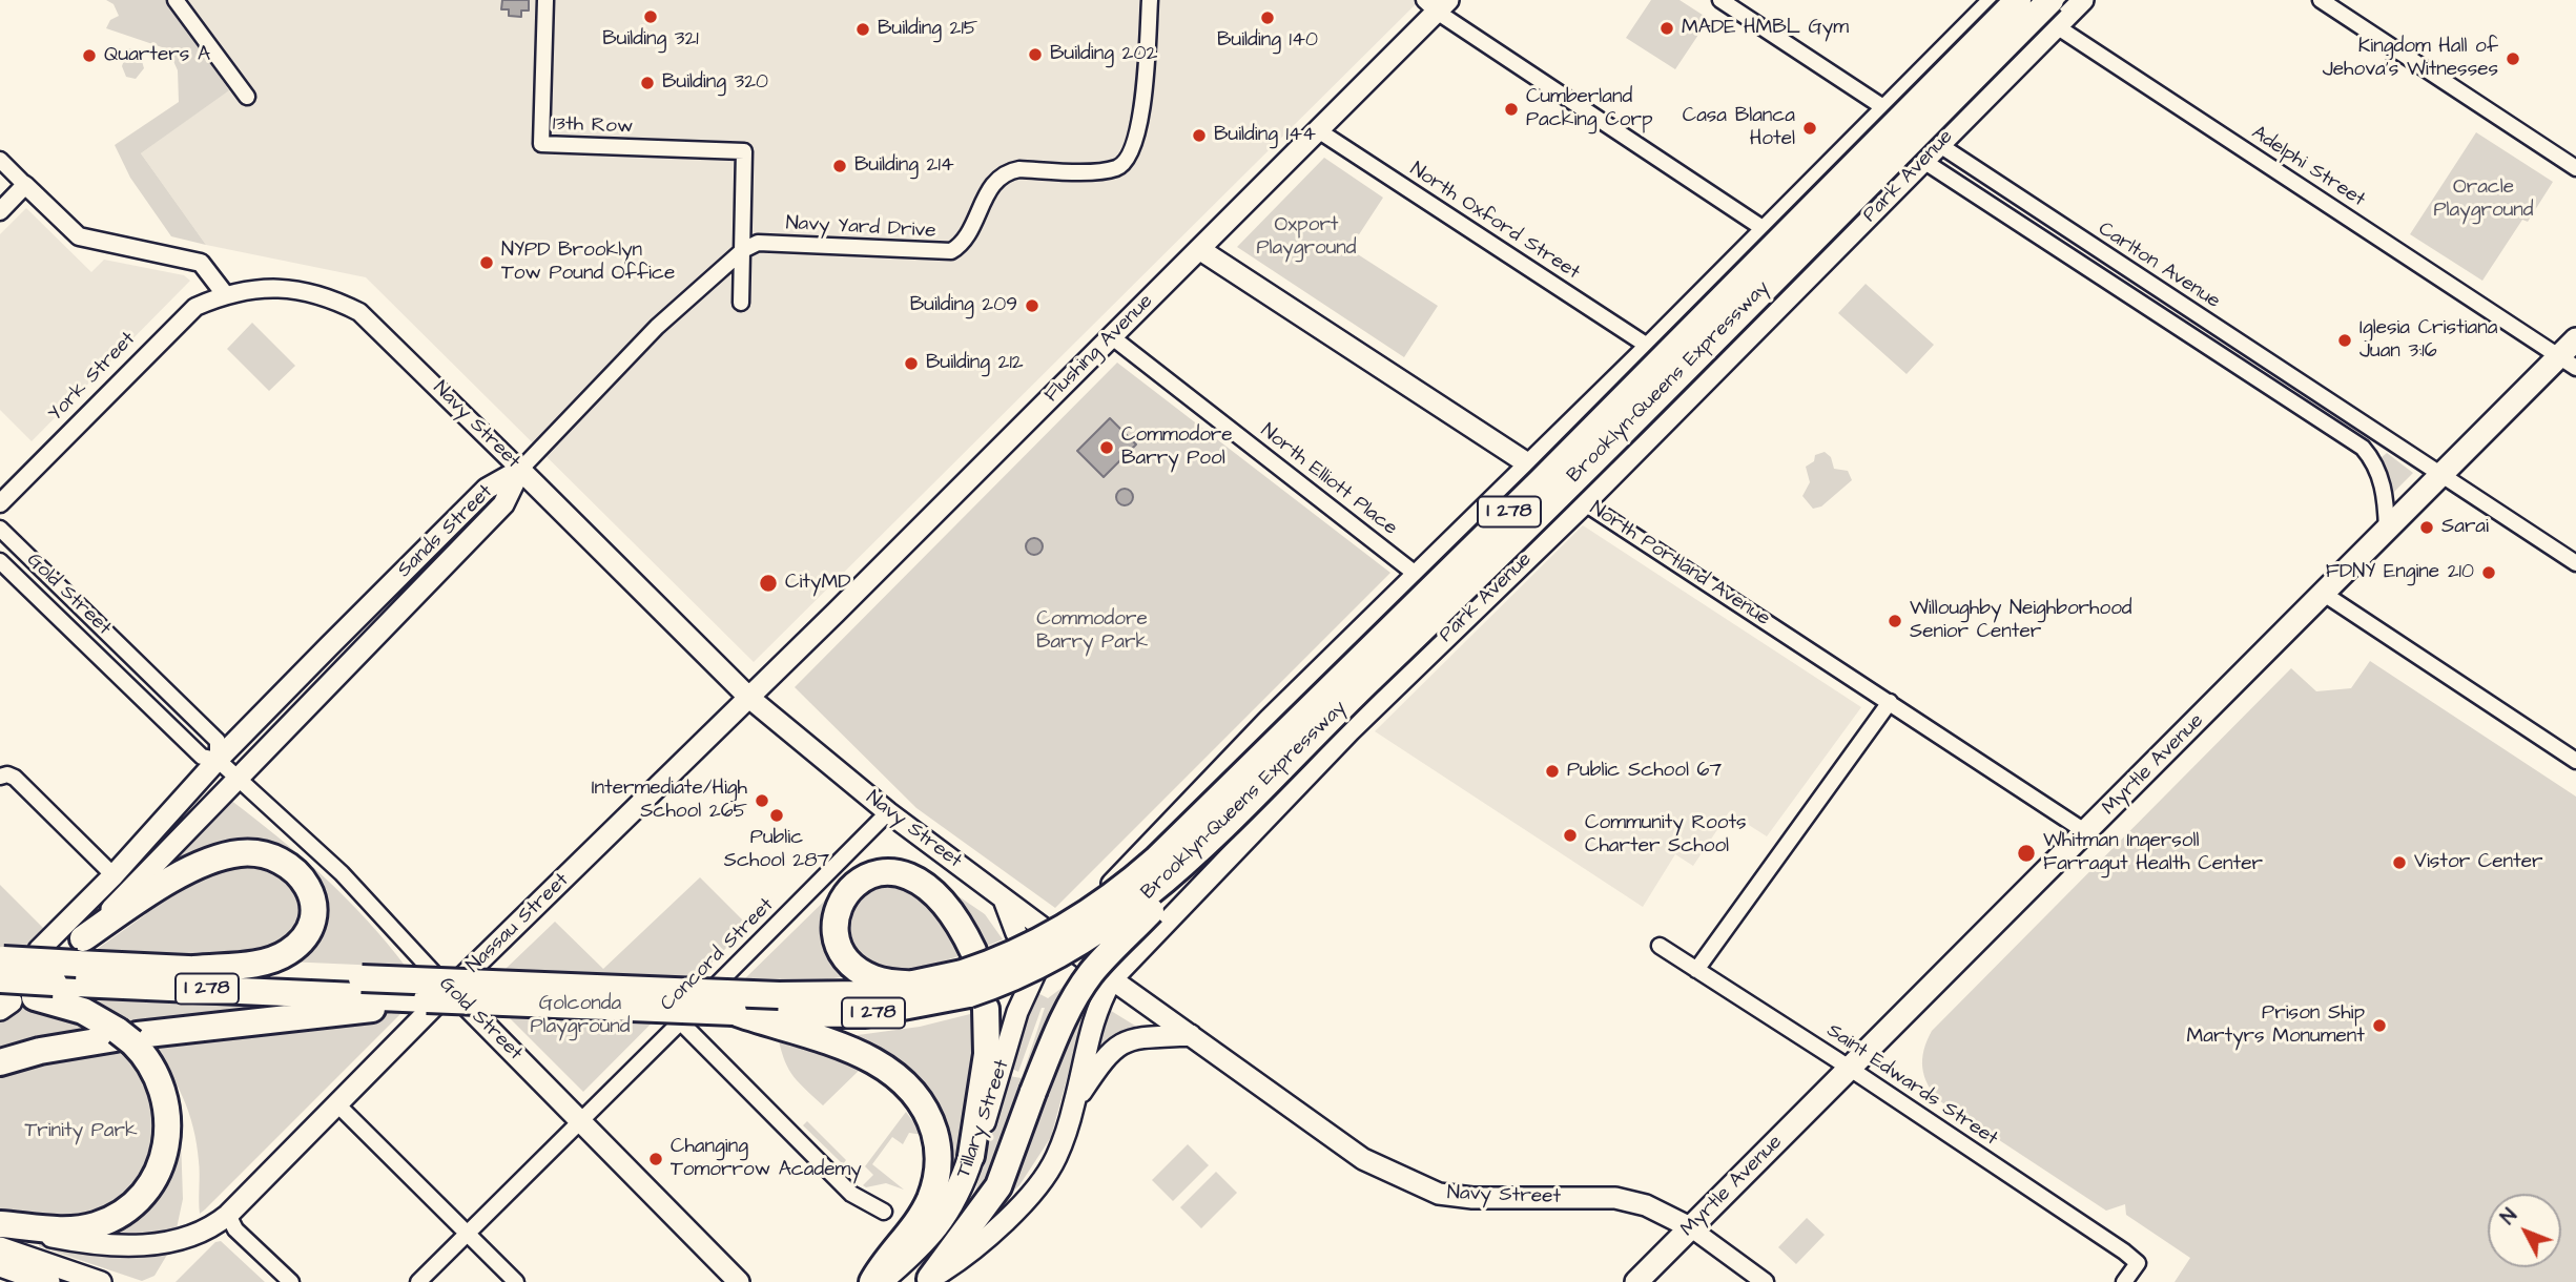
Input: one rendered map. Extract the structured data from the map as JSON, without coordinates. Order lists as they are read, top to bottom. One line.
{"streets":{"highway":["Brooklyn-Queens Expressway","I 278","Tillary Street"],"main road":["Park Avenue","Flushing Avenue","Navy Street","Sands Street","North Portland Avenue","Gold Street","Myrtle Avenue","Nassau Street"],"street":["13th Row","Adelphi Street","North Oxford Street","Navy Yard Drive","Carlton Avenue","York Street","North Elliott Place","Concord Street","Saint Edwards Street"]},"crossings":[["13th Row","Navy Yard Drive"],["Adelphi Street","Park Avenue"],["Adelphi Street","Brooklyn-Queens Expressway"],["Adelphi Street","Myrtle Avenue"],["Park Avenue","Carlton Avenue"],["Park Avenue","Navy Street"],["Park Avenue","North Portland Avenue"],["North Oxford Street","Flushing Avenue"],["Carlton Avenue","Myrtle Avenue"],["Flushing Avenue","Navy Street"],["Flushing Avenue","North Elliott Place"],["Flushing Avenue","North Portland Avenue"],["Flushing Avenue","Nassau Street"],["York Street","Navy Street"],["Brooklyn-Queens Expressway","Sands Street"],["Navy Street","Sands Street"],["Navy Street","Myrtle Avenue"],["Navy Street","Nassau Street"],["Navy Street","Concord Street"],["Navy Street","Tillary Street"],["Sands Street","Gold Street"],["North Portland Avenue","Myrtle Avenue"],["Gold Street","Nassau Street"],["Gold Street","Concord Street"],["Myrtle Avenue","Saint Edwards Street"]],"parks":["Oracle Playground","Oxport Playground","Commodore Barry Park","Golconda Playground","Trinity Park"],"places":["Building 321","Building 140","MADE HMBL Gym","Building 215","Building 202","Quarters A","Kingdom Hall of Jehova's Witnesses","Building 320","Cumberland Packing Corp","Casa Blanca Hotel","Building 144","Building 214","NYPD Brooklyn Tow Pound Office","Building 209","Iglesia Cristiana Juan 3:16","Building 212","Commodore Barry Pool","Sarai","FDNY Engine 210","CityMD","Willoughby Neighborhood Senior Center","Public School 67","Intermediate/High School 265","Public School 287","Community Roots Charter School","Whitman Ingersoll Farragut Health Center","Vistor Center","Prison Ship Martyrs Monument","Changing Tomorrow Academy"],"north":"top left"}
